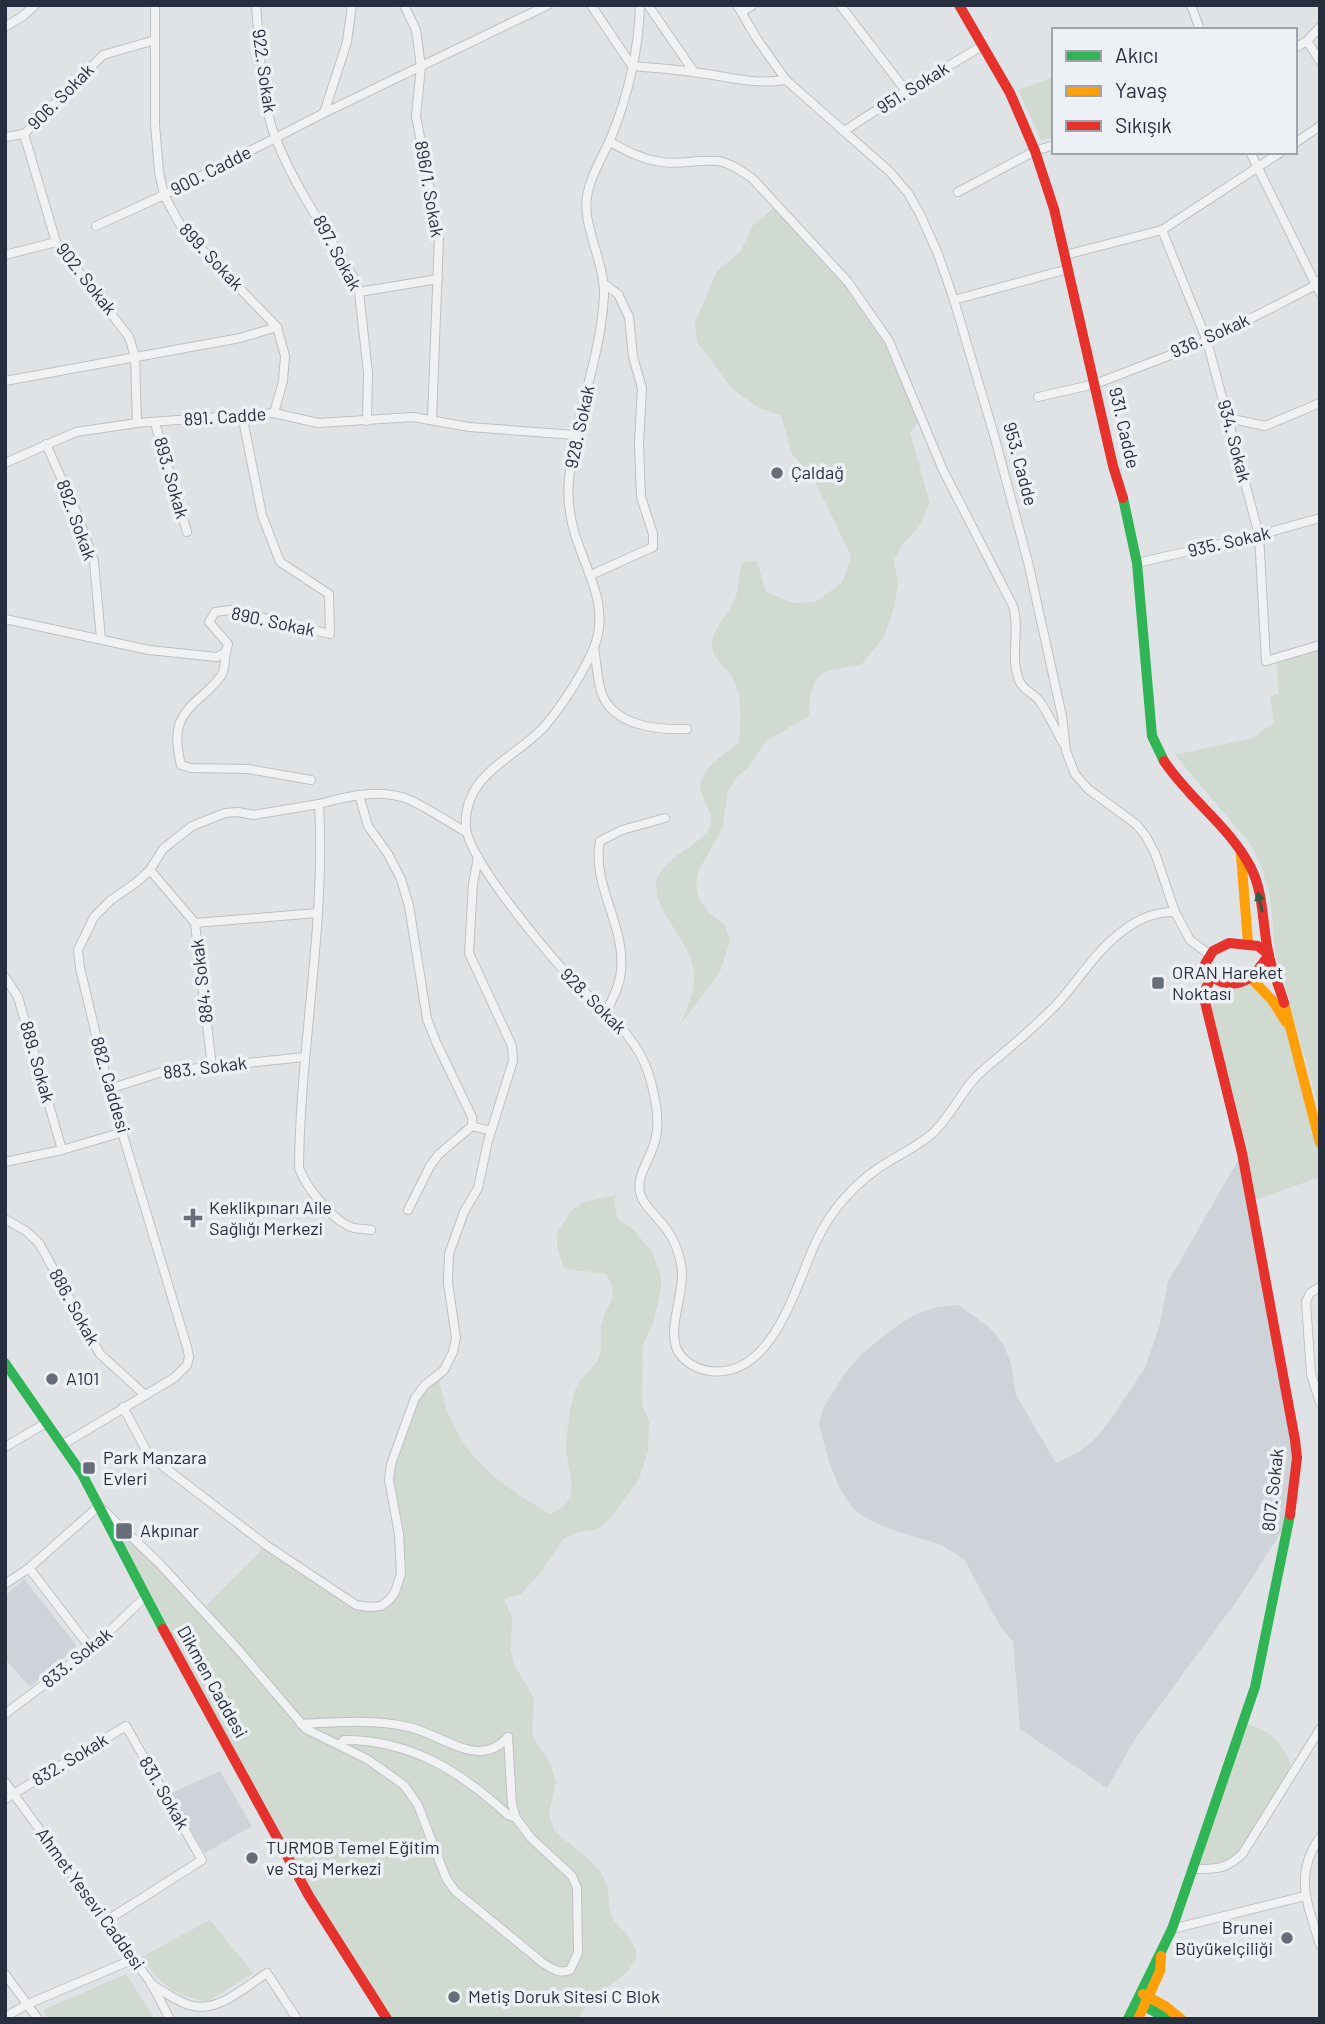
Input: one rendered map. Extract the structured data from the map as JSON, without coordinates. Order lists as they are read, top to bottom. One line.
{"streets":{"main road":["931. Cadde","807. Sokak","Dikmen Caddesi"],"street":["922. Sokak","951. Sokak","906. Sokak","900. Cadde","896/1. Sokak","897. Sokak","899. Sokak","902. Sokak","936. Sokak","891. Cadde","928. Sokak","934. Sokak","953. Cadde","893. Sokak","892. Sokak","935. Sokak","890. Sokak","884. Sokak","889. Sokak","883. Sokak","882. Caddesi","886. Sokak","833. Sokak","832. Sokak","831. Sokak","Ahmet Yesevi Caddesi"]},"crossings":[["922. Sokak","900. Cadde"],["922. Sokak","897. Sokak"],["951. Sokak","931. Cadde"],["951. Sokak","953. Cadde"],["906. Sokak","899. Sokak"],["906. Sokak","902. Sokak"],["900. Cadde","896/1. Sokak"],["900. Cadde","897. Sokak"],["900. Cadde","899. Sokak"],["896/1. Sokak","891. Cadde"],["897. Sokak","891. Cadde"],["902. Sokak","891. Cadde"],["936. Sokak","931. Cadde"],["936. Sokak","934. Sokak"],["891. Cadde","928. Sokak"],["891. Cadde","893. Sokak"],["891. Cadde","892. Sokak"],["891. Cadde","890. Sokak"],["928. Sokak","953. Cadde"],["928. Sokak","882. Caddesi"],["931. Cadde","953. Cadde"],["931. Cadde","935. Sokak"],["931. Cadde","807. Sokak"],["934. Sokak","935. Sokak"],["953. Cadde","807. Sokak"],["884. Sokak","883. Sokak"],["884. Sokak","882. Caddesi"],["883. Sokak","882. Caddesi"],["882. Caddesi","886. Sokak"],["882. Caddesi","Dikmen Caddesi"],["833. Sokak","Dikmen Caddesi"],["832. Sokak","831. Sokak"],["832. Sokak","Ahmet Yesevi Caddesi"],["831. Sokak","Ahmet Yesevi Caddesi"]],"places":{"other":["Çaldağ","A101","TURMOB Temel Eğitim ve Staj Merkezi","Brunei Büyükelçiliği","Metiş Doruk Sitesi C Blok"],"transit":["ORAN Hareket Noktası","Park Manzara Evleri","Akpınar"],"health":["Keklikpınarı Aile Sağlığı Merkezi"]},"legend":["Akıcı","Yavaş","Sıkışık"]}
